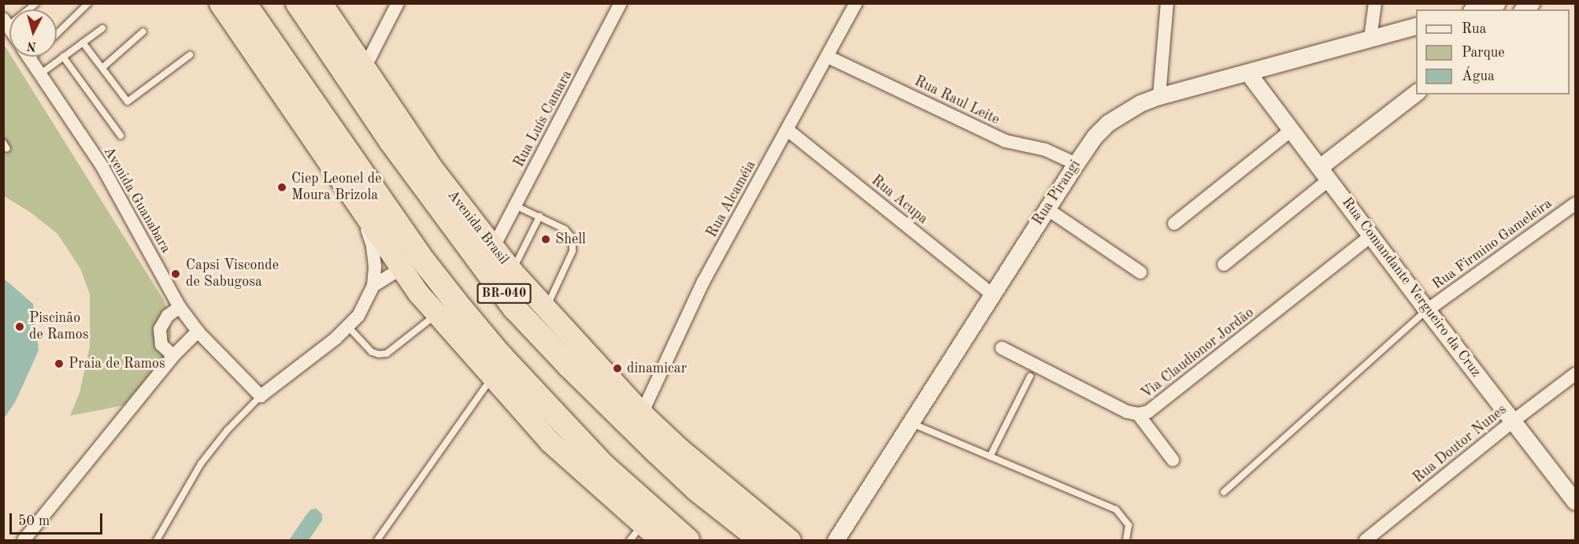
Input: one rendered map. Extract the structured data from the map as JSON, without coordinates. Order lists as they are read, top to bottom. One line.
{"streets":{"highway":["Avenida Brasil","BR-040"],"street":["Rua Raul Leite","Rua Luís Camara","Rua Pirangi","Rua Alcaméia","Avenida Guanabara","Rua Acupa","Rua Firmino Gameleira","Rua Comandante Vergueiro da Cruz","Via Claudionor Jordão","Rua Doutor Nunes"]},"crossings":[["Rua Raul Leite","Rua Pirangi"],["Rua Raul Leite","Rua Alcaméia"],["Rua Luís Camara","Avenida Brasil"],["Rua Pirangi","Rua Acupa"],["Rua Pirangi","Rua Comandante Vergueiro da Cruz"],["Rua Alcaméia","Rua Acupa"],["Rua Alcaméia","Avenida Brasil"],["Rua Firmino Gameleira","Rua Comandante Vergueiro da Cruz"],["Rua Comandante Vergueiro da Cruz","Via Claudionor Jordão"],["Rua Comandante Vergueiro da Cruz","Rua Doutor Nunes"]],"places":["Ciep Leonel de Moura Brizola","Shell","Capsi Visconde de Sabugosa","Piscinão de Ramos","Praia de Ramos","dinamicar"],"legend":["Rua","Parque","Água"],"scale_bar":"50 m","north":"bottom"}
